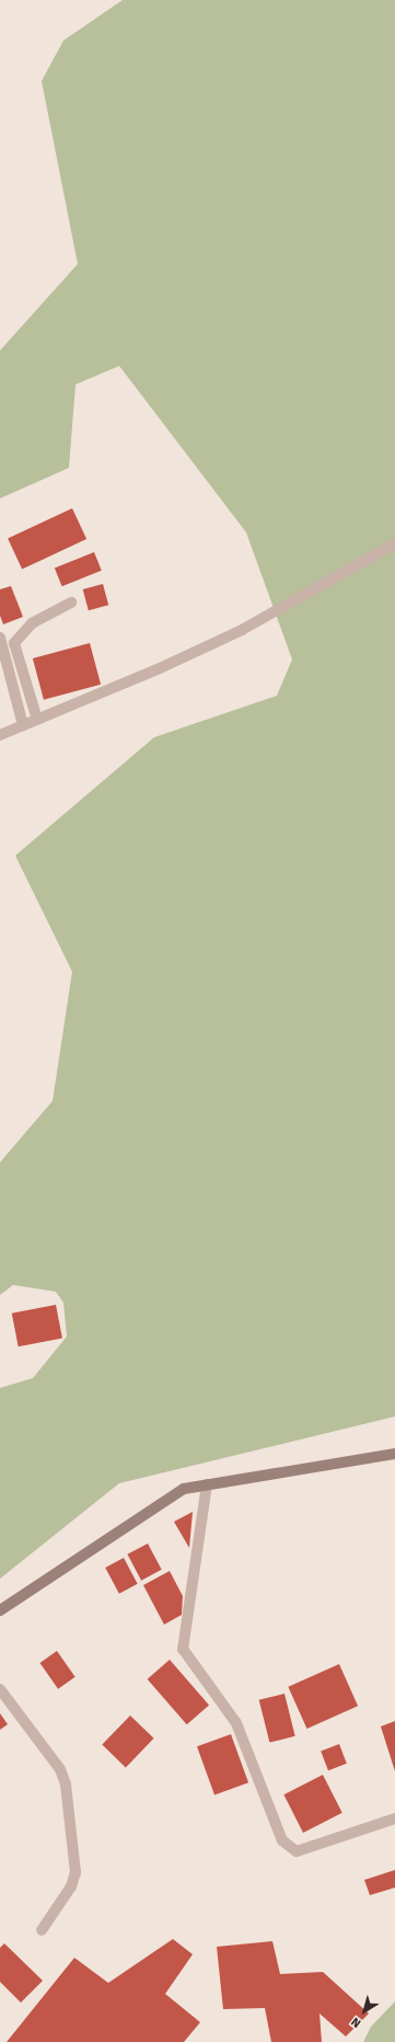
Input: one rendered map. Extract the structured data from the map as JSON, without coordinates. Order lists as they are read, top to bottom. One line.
{"north":"bottom left"}
